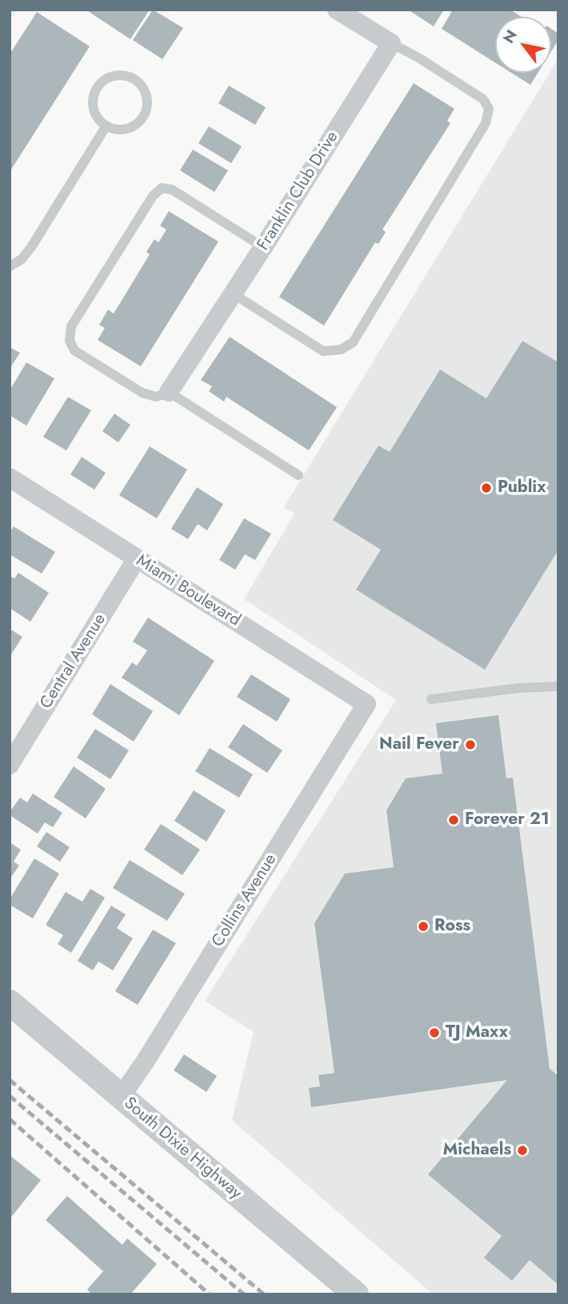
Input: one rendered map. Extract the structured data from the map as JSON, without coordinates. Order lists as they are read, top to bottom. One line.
{"streets":{"street":["Franklin Club Drive","Miami Boulevard","Central Avenue","Collins Avenue","South Dixie Highway"]},"crossings":[["Miami Boulevard","Central Avenue"],["Miami Boulevard","Collins Avenue"],["Collins Avenue","South Dixie Highway"]],"places":["Publix","Nail Fever","Forever 21","Ross","TJ Maxx","Michaels"],"north":"top left"}
